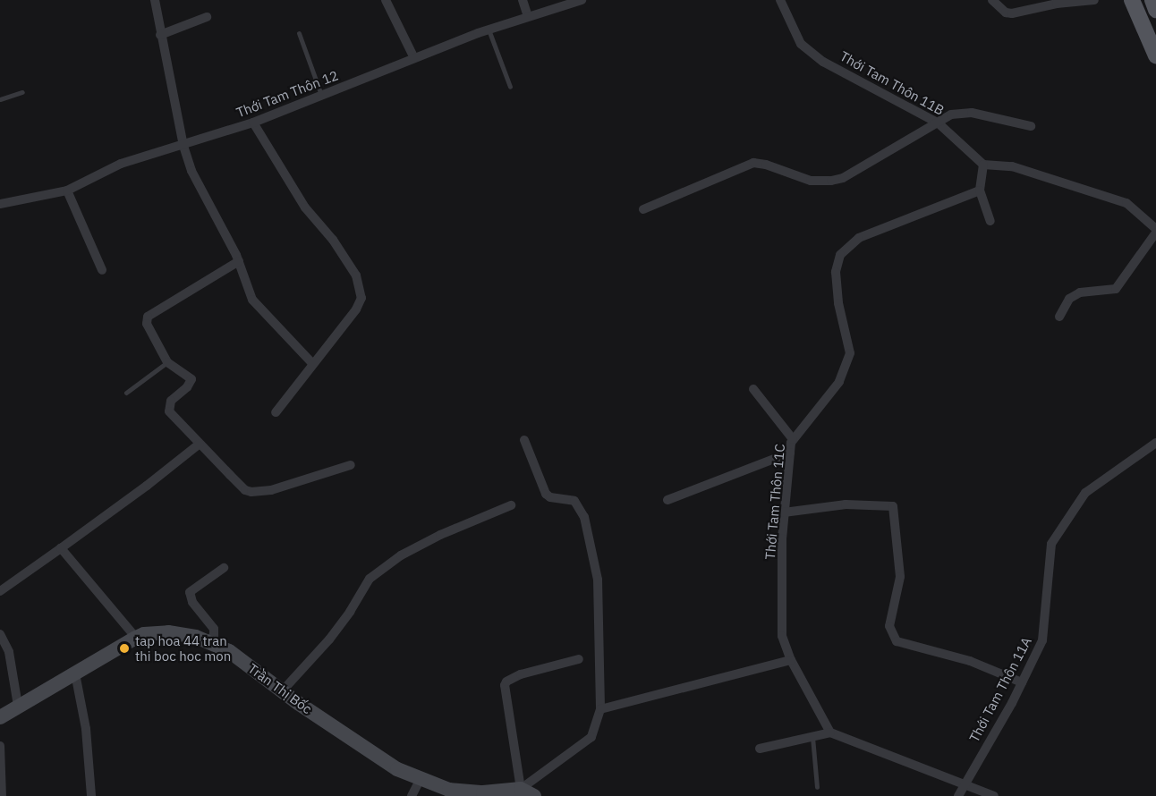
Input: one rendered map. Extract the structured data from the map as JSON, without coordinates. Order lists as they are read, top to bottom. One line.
{"streets":{"street":["Thới Tam Thôn 11B","Thới Tam Thôn 12","Thới Tam Thôn 11C","Trần Thị Bốc","Thới Tam Thôn 11A"]},"places":["tap hoa 44 tran thi boc hoc mon"]}
